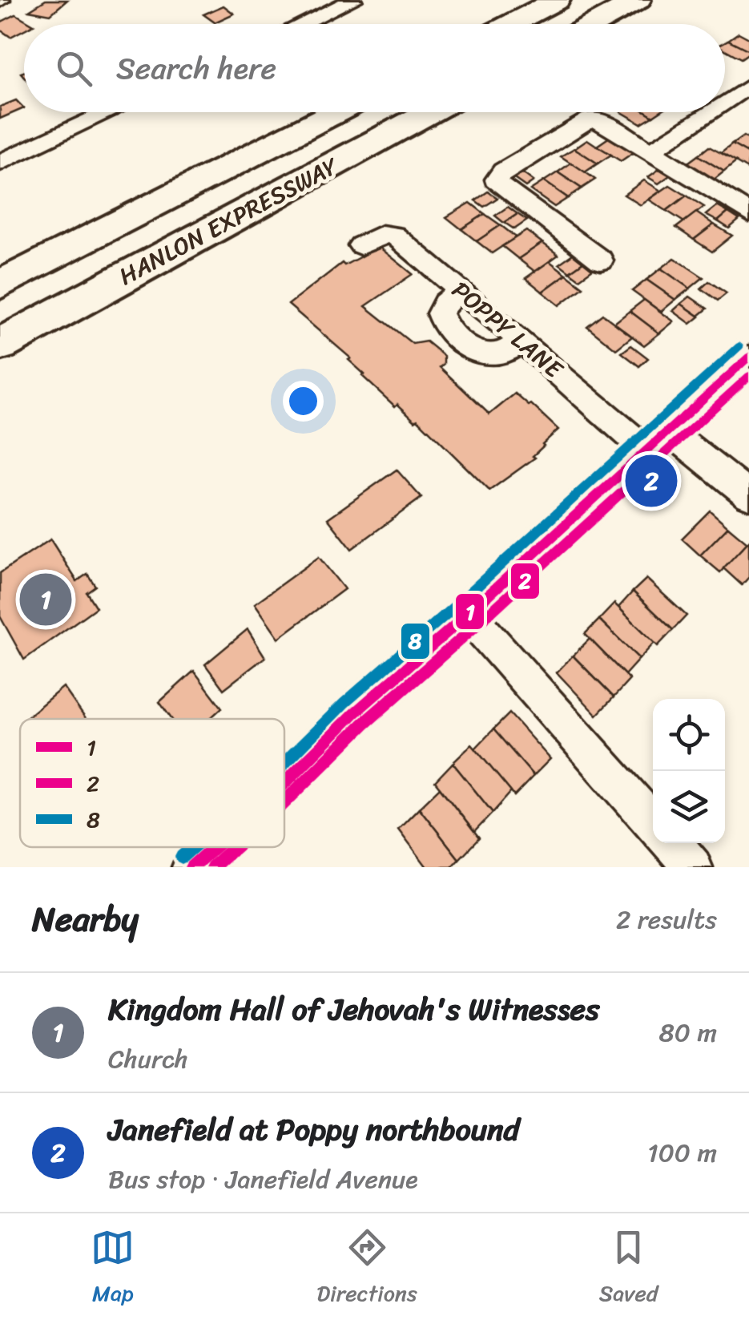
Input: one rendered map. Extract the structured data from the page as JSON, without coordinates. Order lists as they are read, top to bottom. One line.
{"streets":{"highway":["HANLON EXPRESSWAY"],"street":["POPPY LANE"]},"lines":["transit line 8","transit line 1","transit line 2"],"legend":["1","2","8"],"page":{"search":"Search here","pins":["2","1"],"heading":["Nearby","2 results"],"list":[{"mark":"1","name":"Kingdom Hall of Jehovah's Witnesses","note":"Church","value":"80 m"},{"mark":"2","name":"Janefield at Poppy northbound","note":"Bus stop · Janefield Avenue","value":"100 m"}],"nav":["Map","Directions","Saved"]}}
